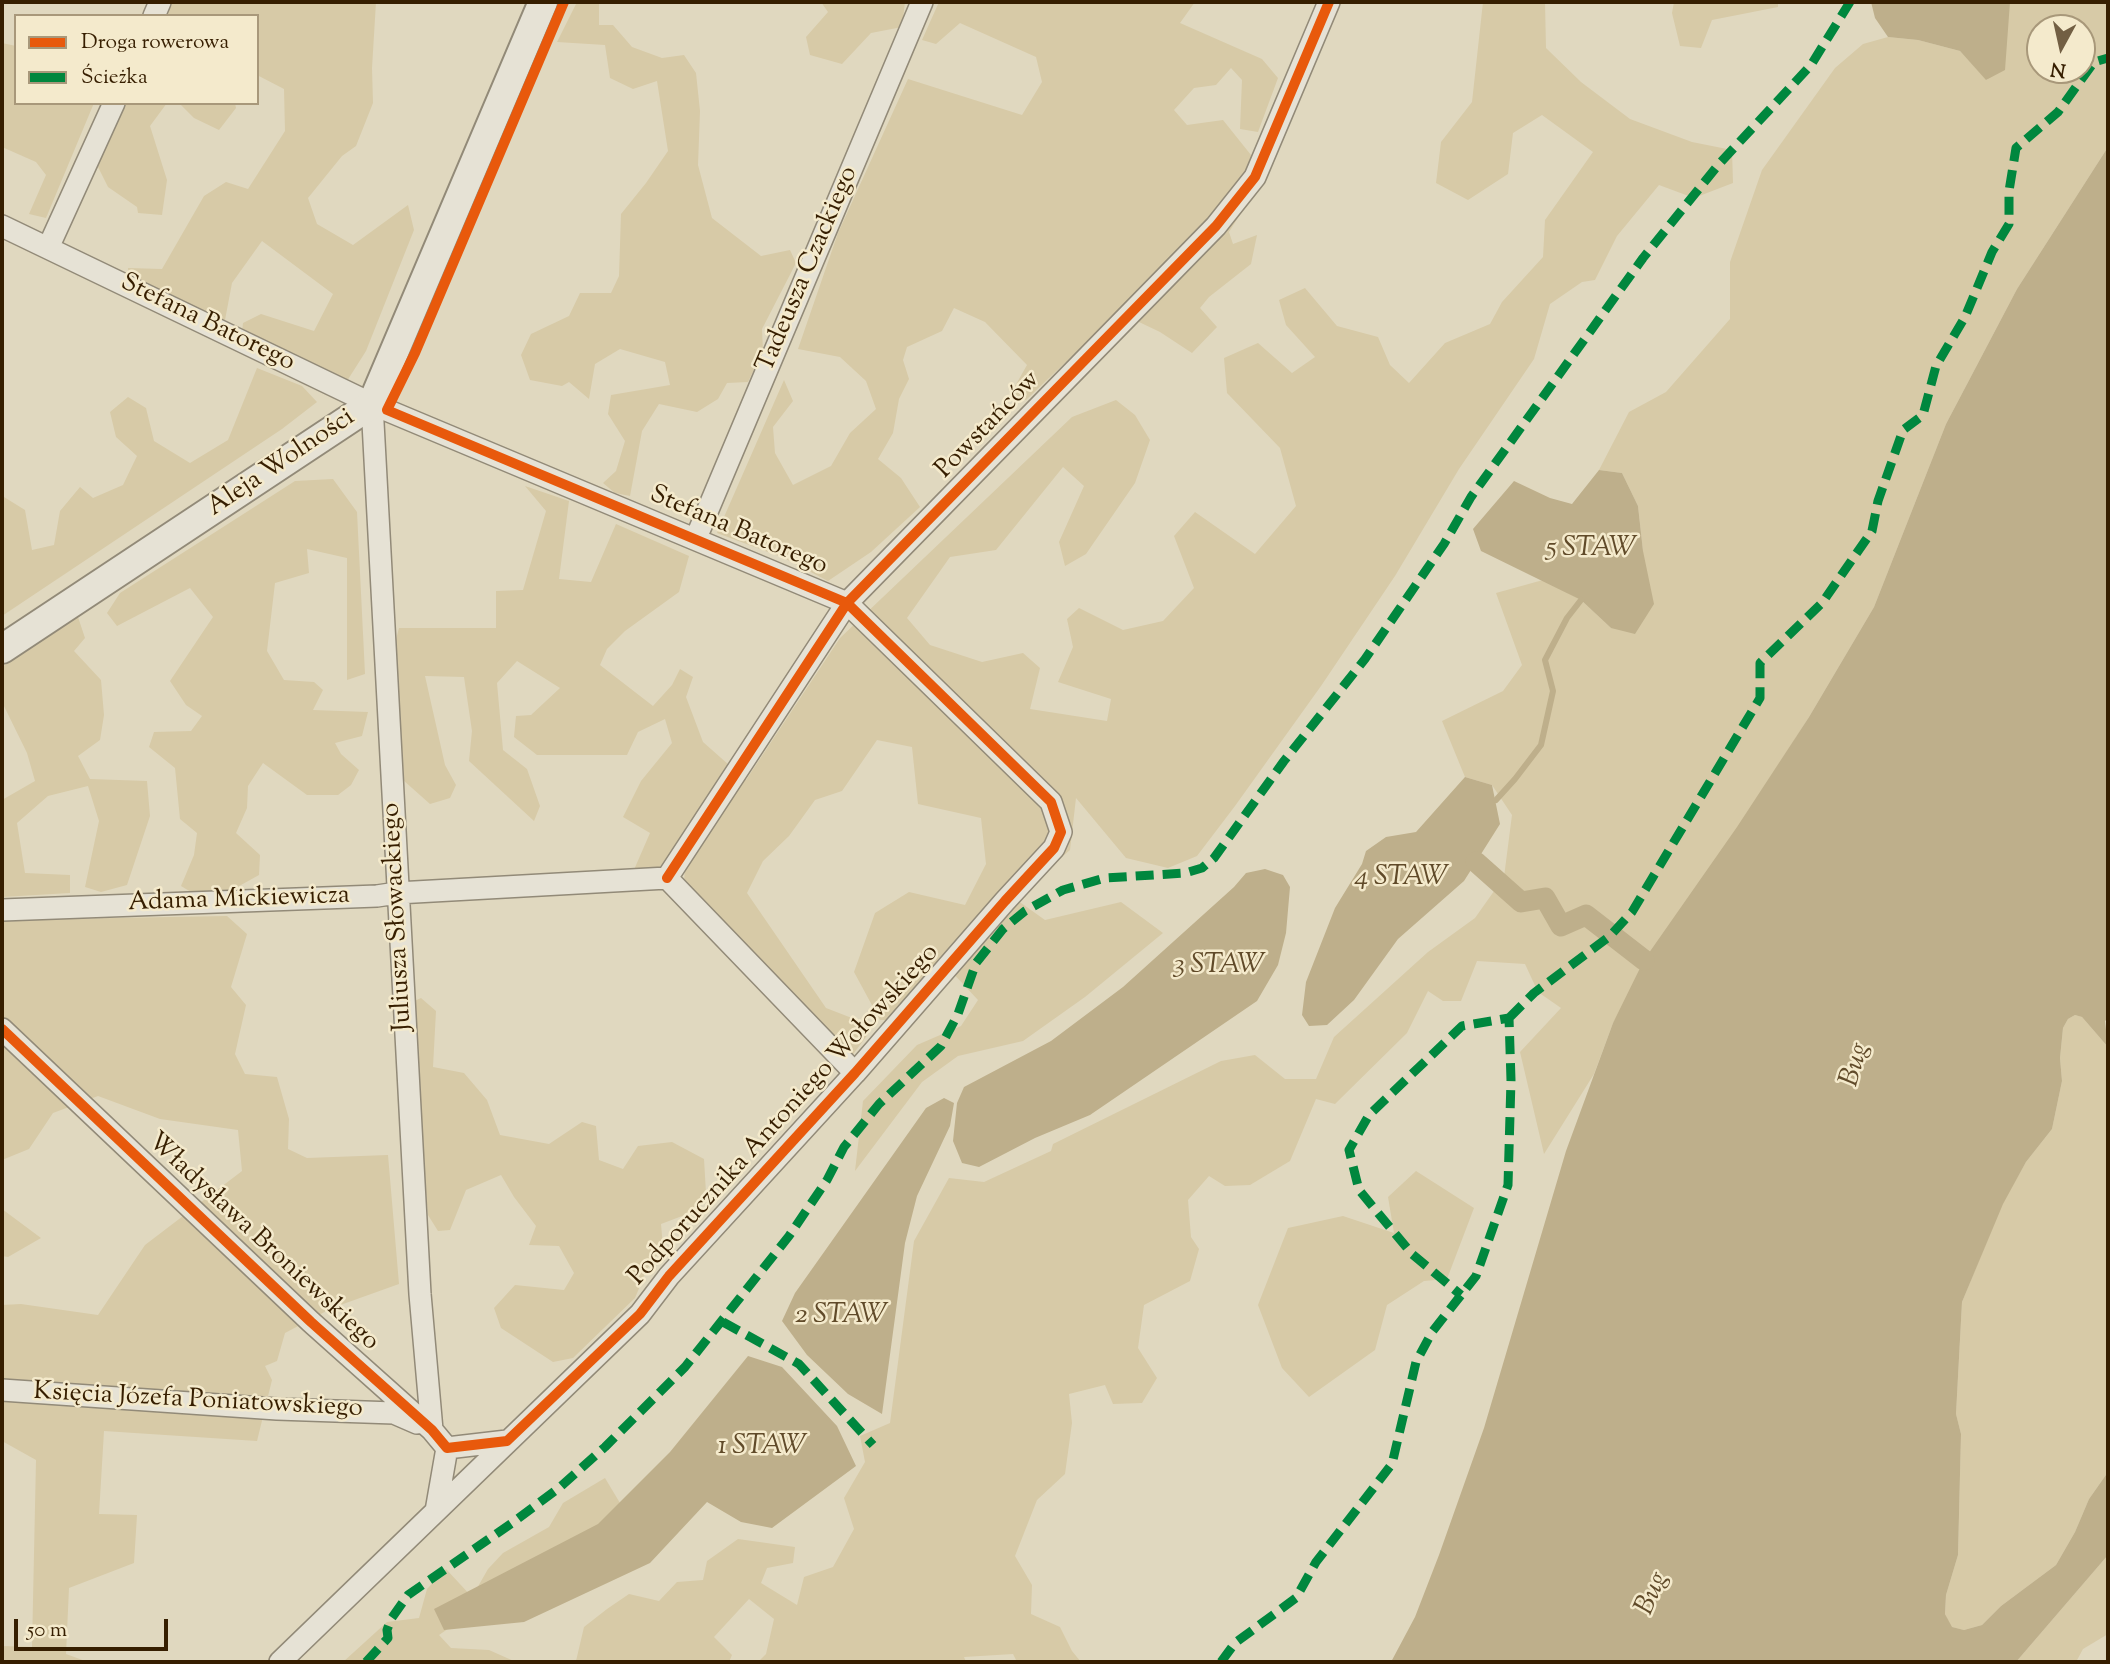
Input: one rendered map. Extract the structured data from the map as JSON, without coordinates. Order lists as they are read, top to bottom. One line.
{"streets":{"street":["Tadeusza Czackiego","Stefana Batorego","Powstańców","Aleja Wolności","Adama Mickiewicza","Juliusza Słowackiego","Podporucznika Antoniego Wołowskiego","Władysława Broniewskiego","Księcia Józefa Poniatowskiego"]},"crossings":[["Tadeusza Czackiego","Stefana Batorego"],["Stefana Batorego","Powstańców"],["Stefana Batorego","Aleja Wolności"],["Stefana Batorego","Juliusza Słowackiego"],["Stefana Batorego","Podporucznika Antoniego Wołowskiego"],["Powstańców","Adama Mickiewicza"],["Aleja Wolności","Juliusza Słowackiego"],["Adama Mickiewicza","Juliusza Słowackiego"],["Juliusza Słowackiego","Władysława Broniewskiego"],["Juliusza Słowackiego","Księcia Józefa Poniatowskiego"],["Władysława Broniewskiego","Księcia Józefa Poniatowskiego"]],"water":["5 STAW","4 STAW","3 STAW","Bug","2 STAW","1 STAW"],"legend":["Droga rowerowa","Ścieżka"],"scale_bar":"50 m","north":"bottom"}
